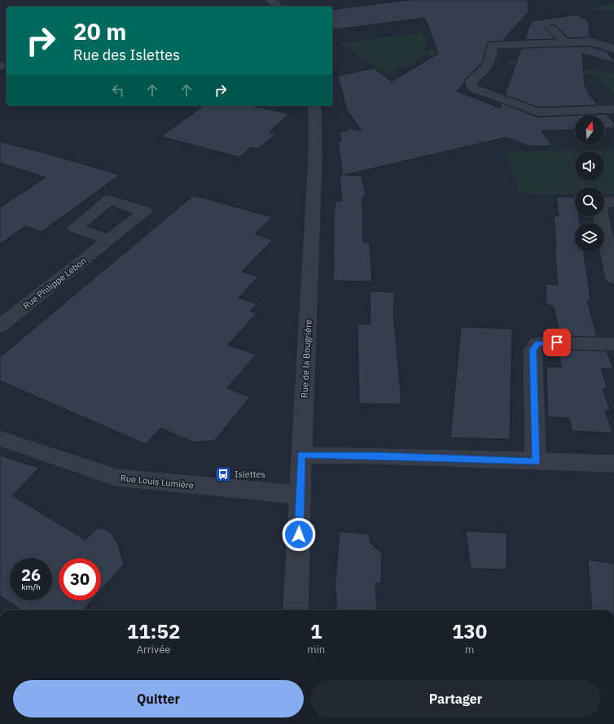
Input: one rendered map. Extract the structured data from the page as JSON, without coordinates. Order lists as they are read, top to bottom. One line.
{"streets":{"street":["Rue Philippe Lebon","Rue de la Bougrière","Rue Louis Lumière"]},"crossings":[["Rue de la Bougrière","Rue Louis Lumière"]],"places":{"bus stop":["Islettes"]},"north":"top","page":{"turn":["20 m","Rue des Islettes"],"speed":"26 km/h","limit":"30","eta":["11:52","Arrivée","1","min","130","m"],"buttons":["Quitter","Partager"]}}
